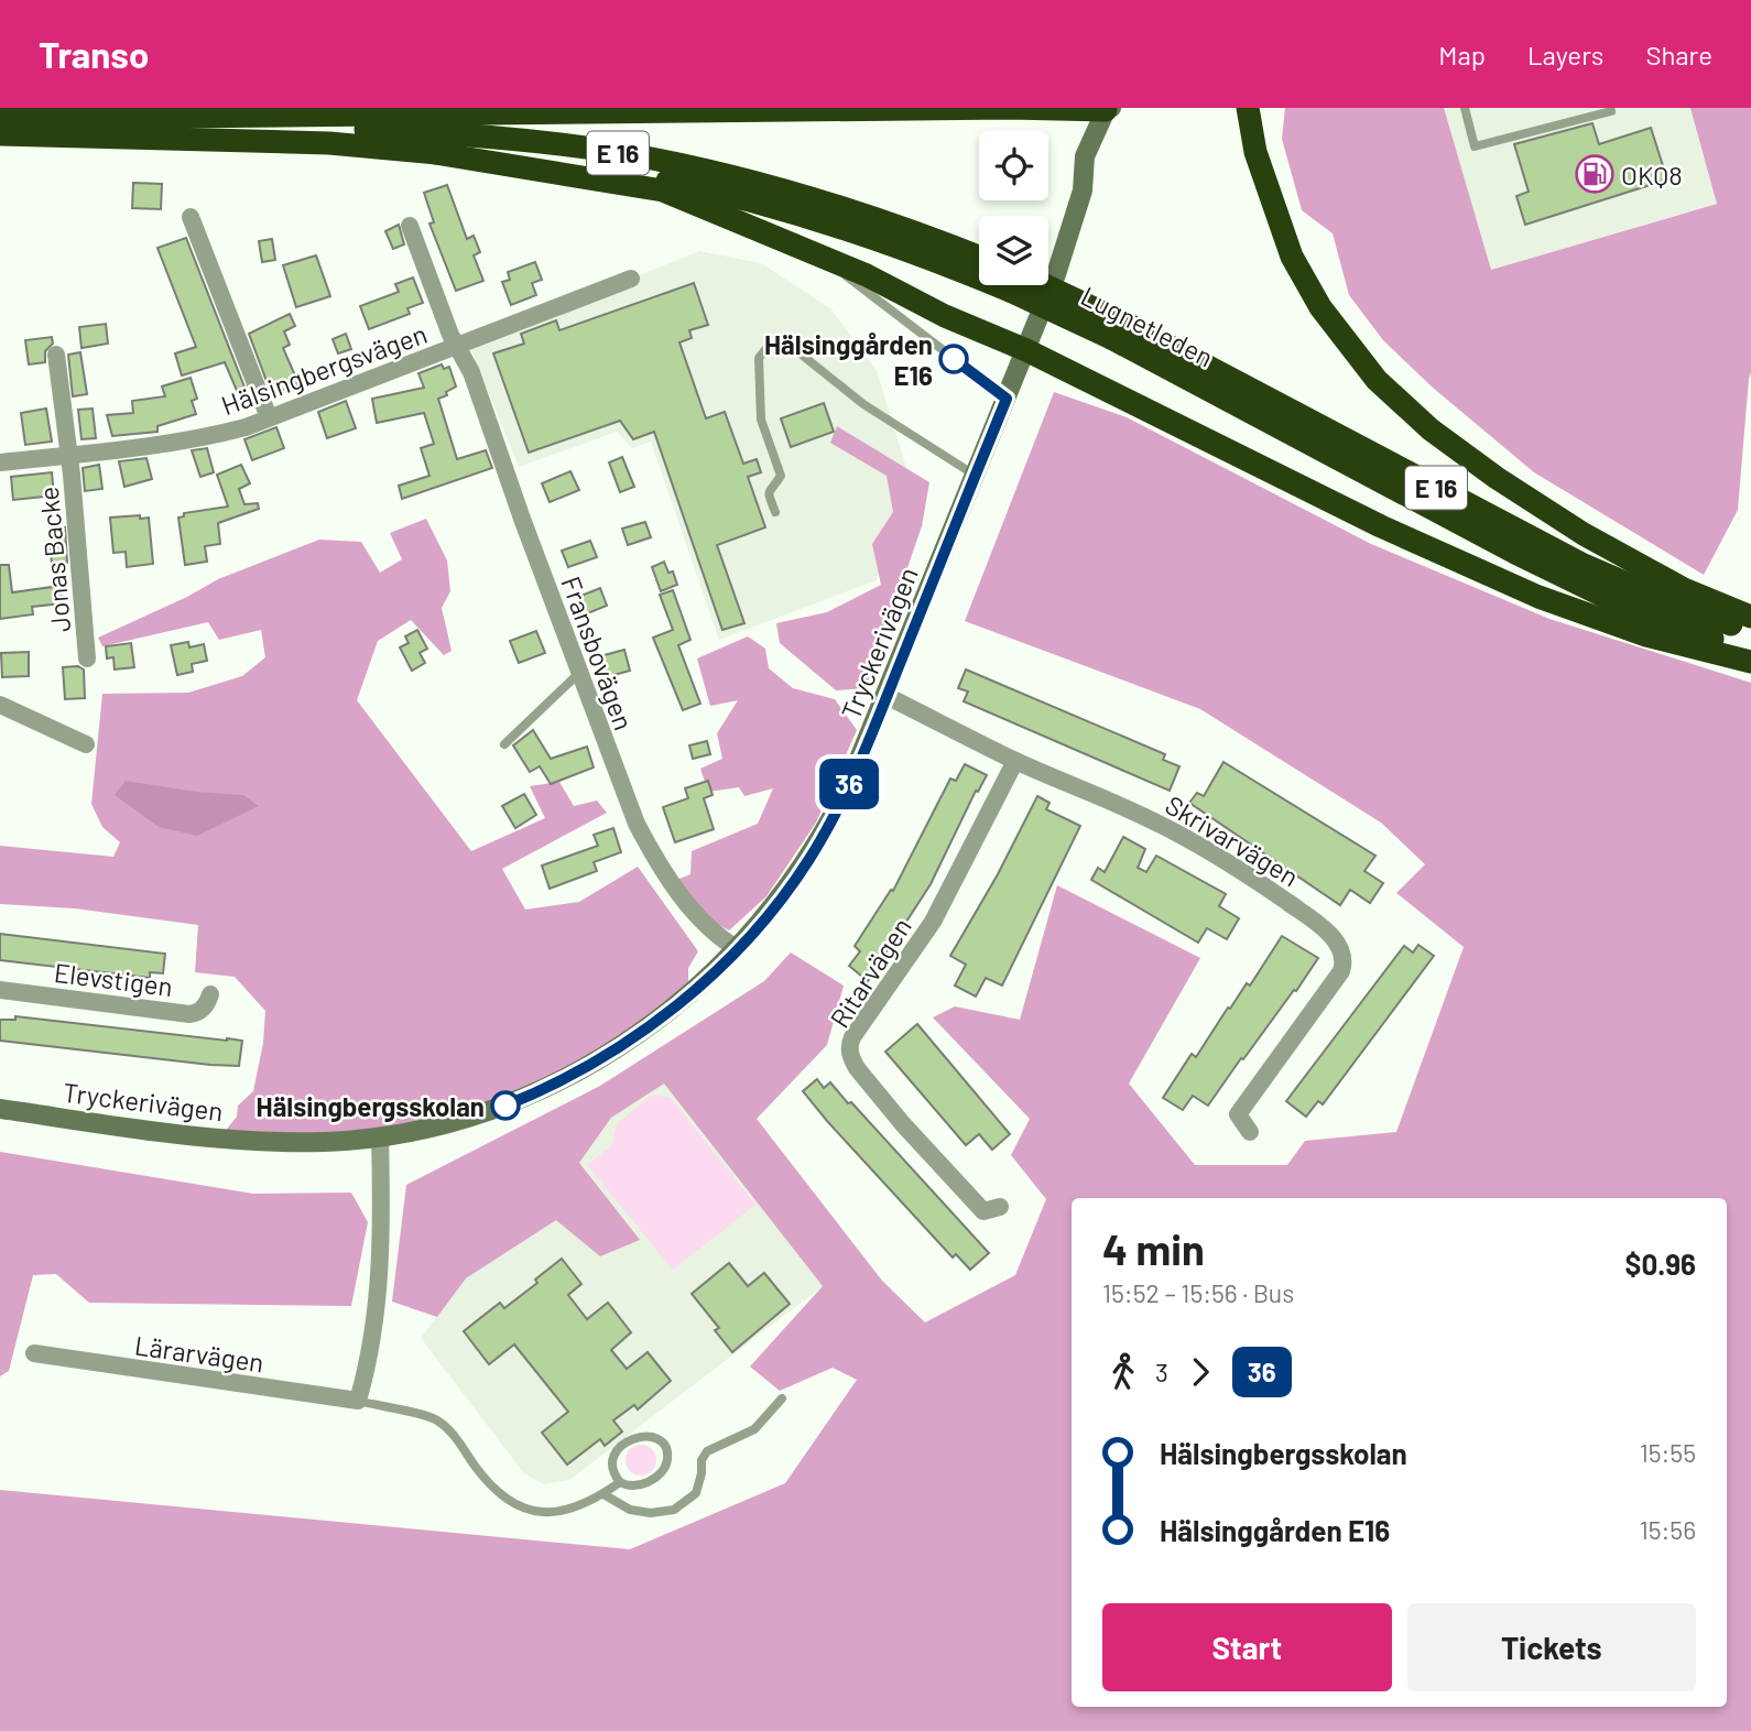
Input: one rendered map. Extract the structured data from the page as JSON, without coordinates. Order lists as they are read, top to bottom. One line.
{"streets":{"highway":["E 16","Lugnetleden"],"street":["Hälsingbergsvägen","Jonas Backe","Tryckerivägen","Fransbovägen","Skrivarvägen","Ritarvägen","Elevstigen","Lärarvägen"]},"crossings":[["E 16","Lugnetleden"],["E 16","Tryckerivägen"],["Hälsingbergsvägen","Jonas Backe"],["Hälsingbergsvägen","Fransbovägen"],["Tryckerivägen","Fransbovägen"],["Tryckerivägen","Skrivarvägen"],["Skrivarvägen","Ritarvägen"]],"places":{"fuel station":["OKQ8"],"other":["Hälsinggården E16","Hälsingbergsskolan"]},"lines":["bus line 36"],"page":{"header":"Transo","nav":["Map","Layers","Share"],"on_map":"36","heading":["4 min","15:52 – 15:56 · Bus","$0.96"],"legs":["3","36"],"list":[{"name":"Hälsingbergsskolan","value":"15:55"},{"name":"Hälsinggården E16","value":"15:56"}],"buttons":["Start","Tickets"]}}
